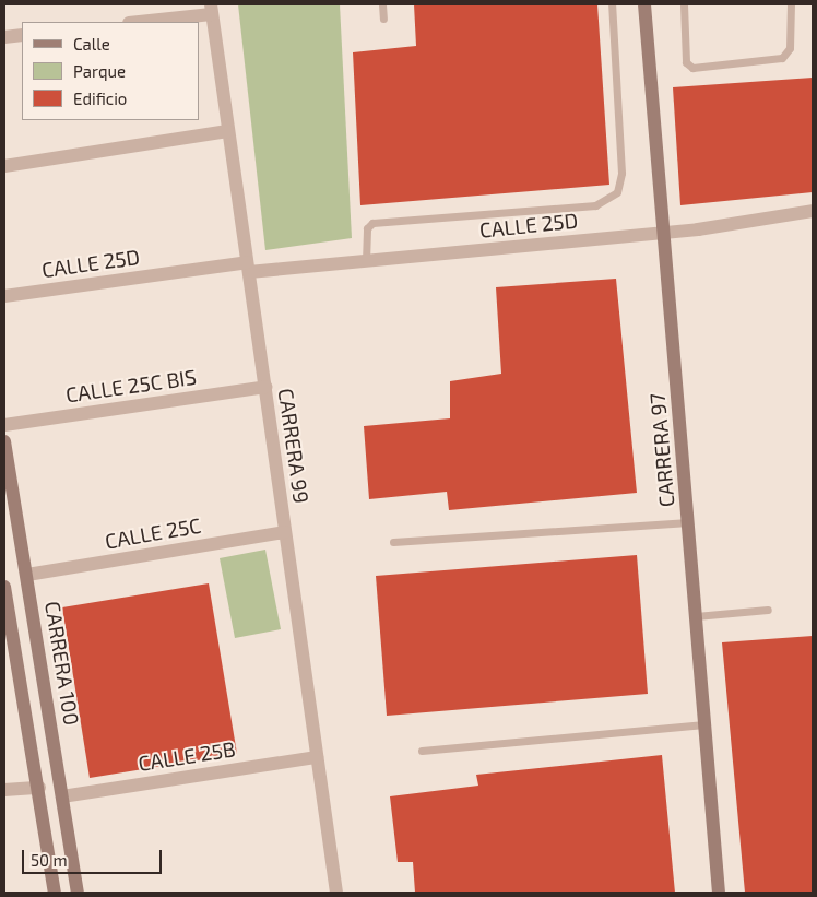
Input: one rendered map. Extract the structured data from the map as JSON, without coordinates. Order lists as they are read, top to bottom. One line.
{"streets":{"street":["CALLE 25D","CALLE 25C BIS","CARRERA 99","CARRERA 97","CALLE 25C","CARRERA 100","CALLE 25B"]},"crossings":[["CALLE 25D","CARRERA 99"],["CALLE 25D","CARRERA 97"],["CALLE 25C BIS","CARRERA 99"],["CARRERA 99","CALLE 25C"],["CARRERA 99","CALLE 25B"],["CALLE 25C","CARRERA 100"],["CARRERA 100","CALLE 25B"]],"legend":["Calle","Parque","Edificio"],"scale_bar":"50 m"}
